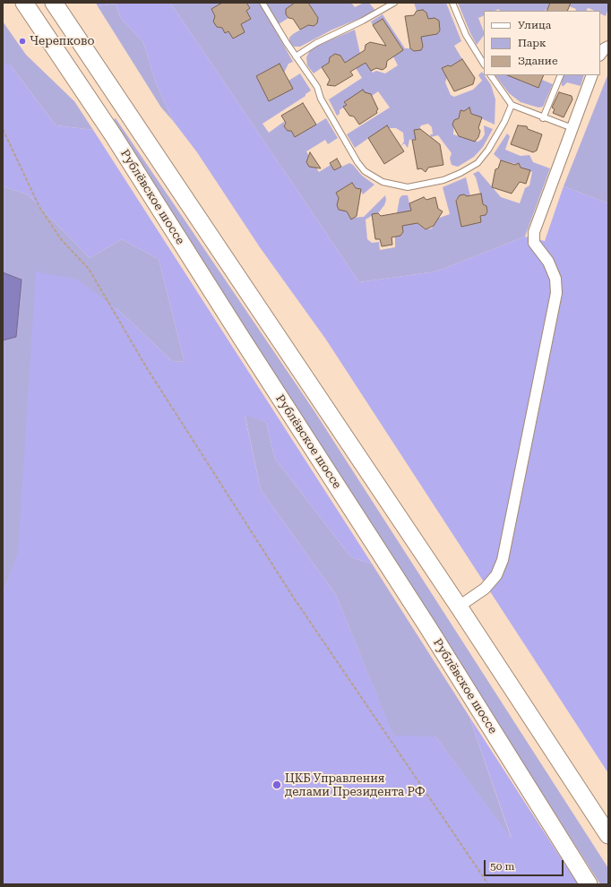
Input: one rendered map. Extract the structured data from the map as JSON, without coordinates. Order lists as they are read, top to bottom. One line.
{"streets":{"main road":["Рублёвское шоссе"]},"places":["Черепково","ЦКБ Управления делами Президента РФ"],"legend":["Улица","Парк","Здание"],"scale_bar":"50 m"}
